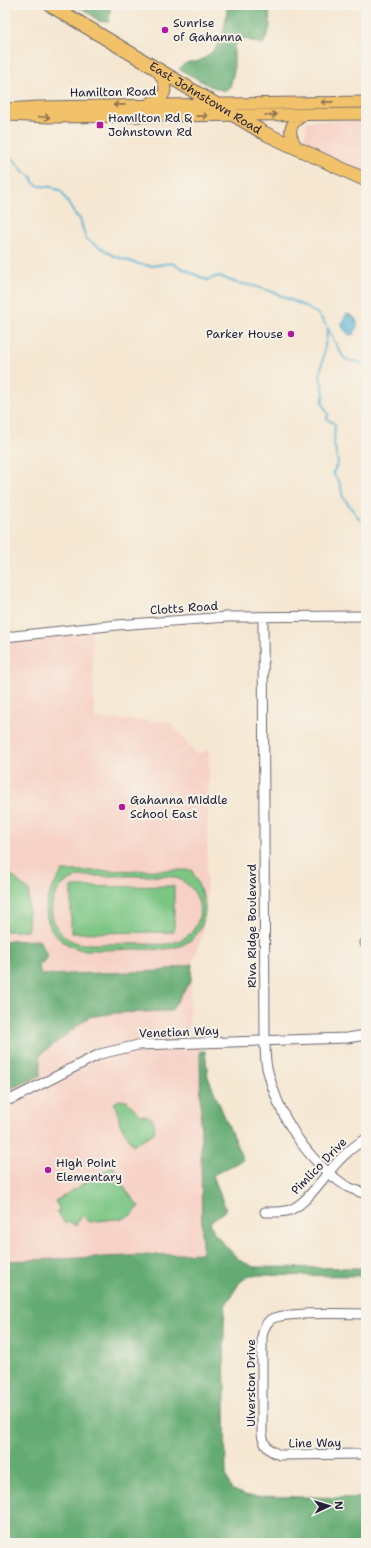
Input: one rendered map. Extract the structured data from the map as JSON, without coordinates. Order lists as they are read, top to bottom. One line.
{"streets":{"highway":["East Johnstown Road"],"main road":["Hamilton Road"],"street":["Clotts Road","Riva Ridge Boulevard","Venetian Way","Pimlico Drive","Ulverston Drive","Line Way"]},"crossings":[["Hamilton Road","East Johnstown Road"],["Clotts Road","Riva Ridge Boulevard"],["Riva Ridge Boulevard","Venetian Way"],["Riva Ridge Boulevard","Pimlico Drive"],["Ulverston Drive","Line Way"]],"places":{"other":["Sunrise of Gahanna","Parker House","Gahanna Middle School East","High Point Elementary"],"transit":["Hamilton Rd & Johnstown Rd"]},"north":"right"}
